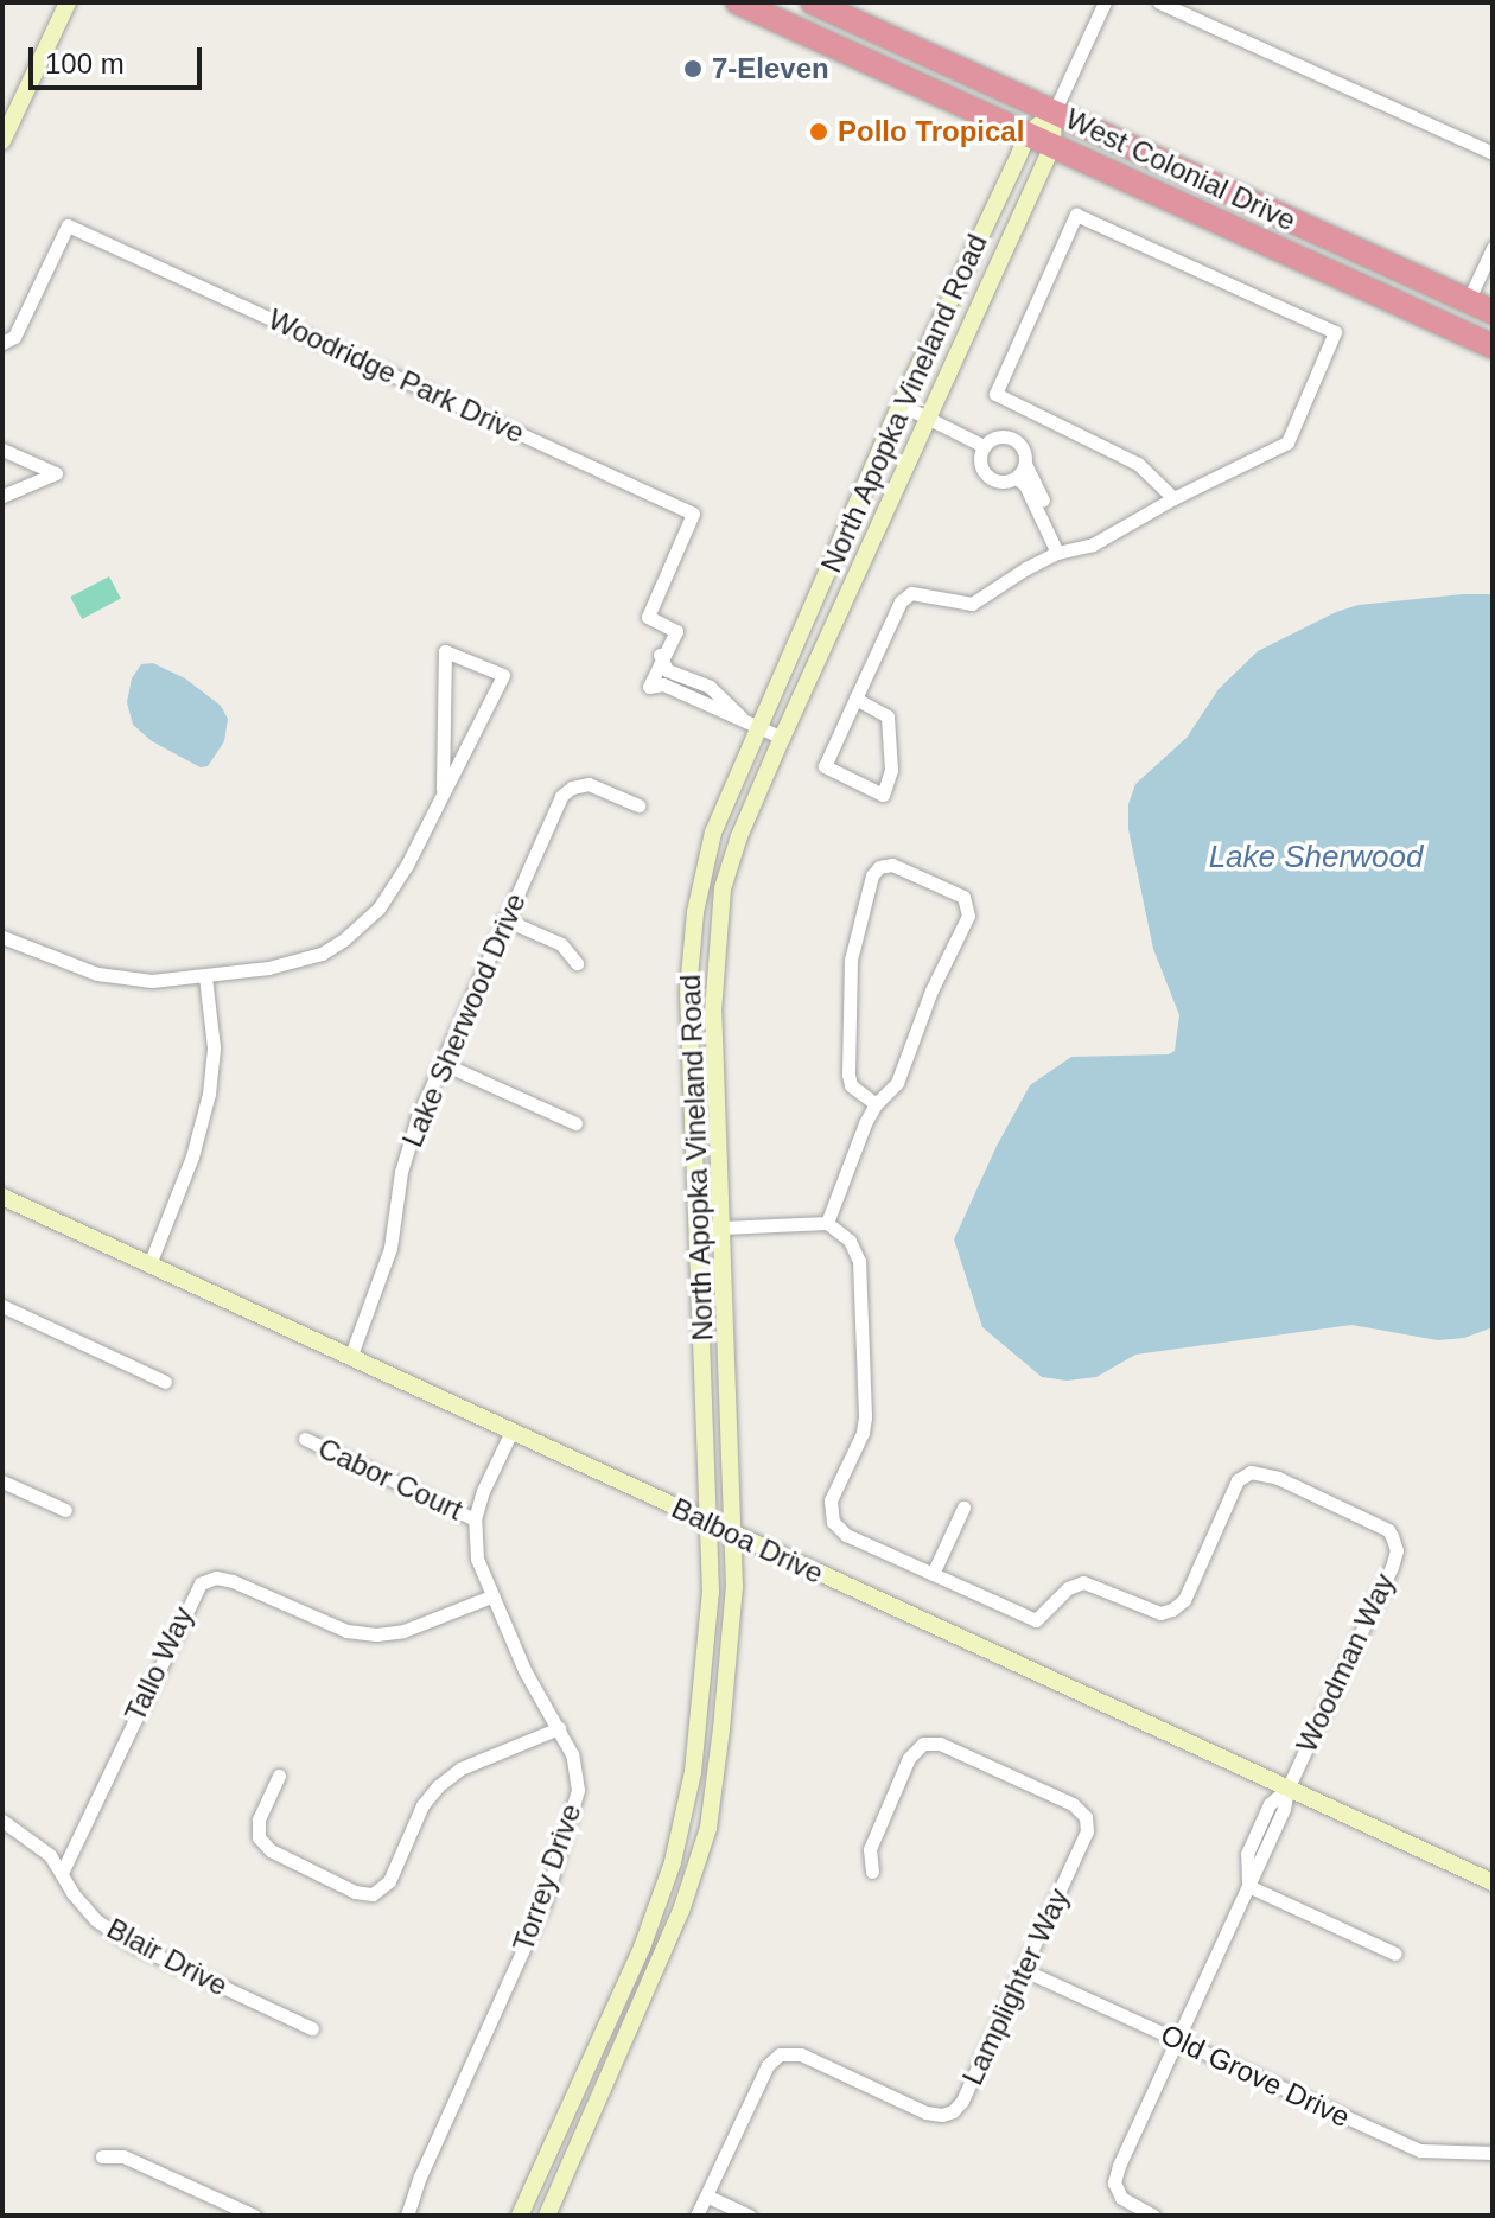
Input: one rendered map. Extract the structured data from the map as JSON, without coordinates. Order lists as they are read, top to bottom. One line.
{"streets":{"highway":["West Colonial Drive"],"street":["Woodridge Park Drive","North Apopka Vineland Road","Lake Sherwood Drive","Cabor Court","Balboa Drive","Woodman Way","Tallo Way","Torrey Drive","Blair Drive","Lamplighter Way","Old Grove Drive"]},"crossings":[["West Colonial Drive","North Apopka Vineland Road"],["Woodridge Park Drive","North Apopka Vineland Road"],["North Apopka Vineland Road","Balboa Drive"],["Lake Sherwood Drive","Balboa Drive"],["Cabor Court","Torrey Drive"],["Balboa Drive","Woodman Way"],["Balboa Drive","Torrey Drive"],["Woodman Way","Old Grove Drive"],["Tallo Way","Torrey Drive"],["Tallo Way","Blair Drive"],["Lamplighter Way","Old Grove Drive"]],"water":["Lake Sherwood"],"places":["7-Eleven","Pollo Tropical"],"scale_bar":"100 m"}
